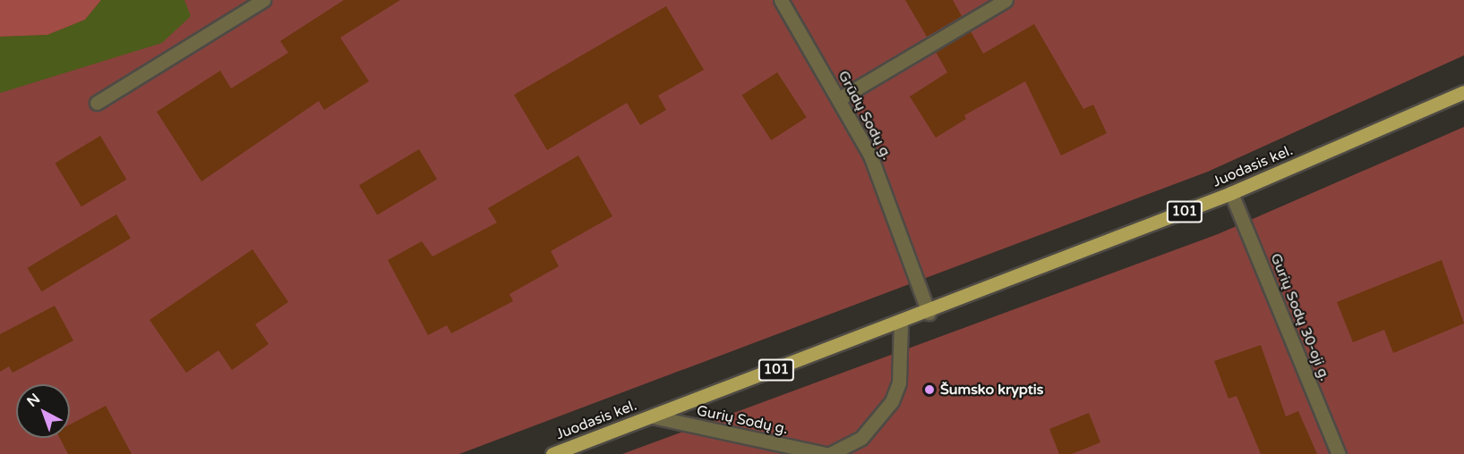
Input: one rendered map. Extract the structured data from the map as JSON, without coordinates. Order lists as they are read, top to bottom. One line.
{"streets":{"main road":["Juodasis kel.","101"],"street":["Grūdų Sodų g.","Gurių Sodų 30-oji g.","Gurių Sodų g."]},"crossings":[["Grūdų Sodų g.","Juodasis kel."],["Juodasis kel.","101"],["Juodasis kel.","Gurių Sodų 30-oji g."],["Juodasis kel.","Gurių Sodų g."],["101","Gurių Sodų g."]],"places":["Šumsko kryptis"],"north":"top left"}
